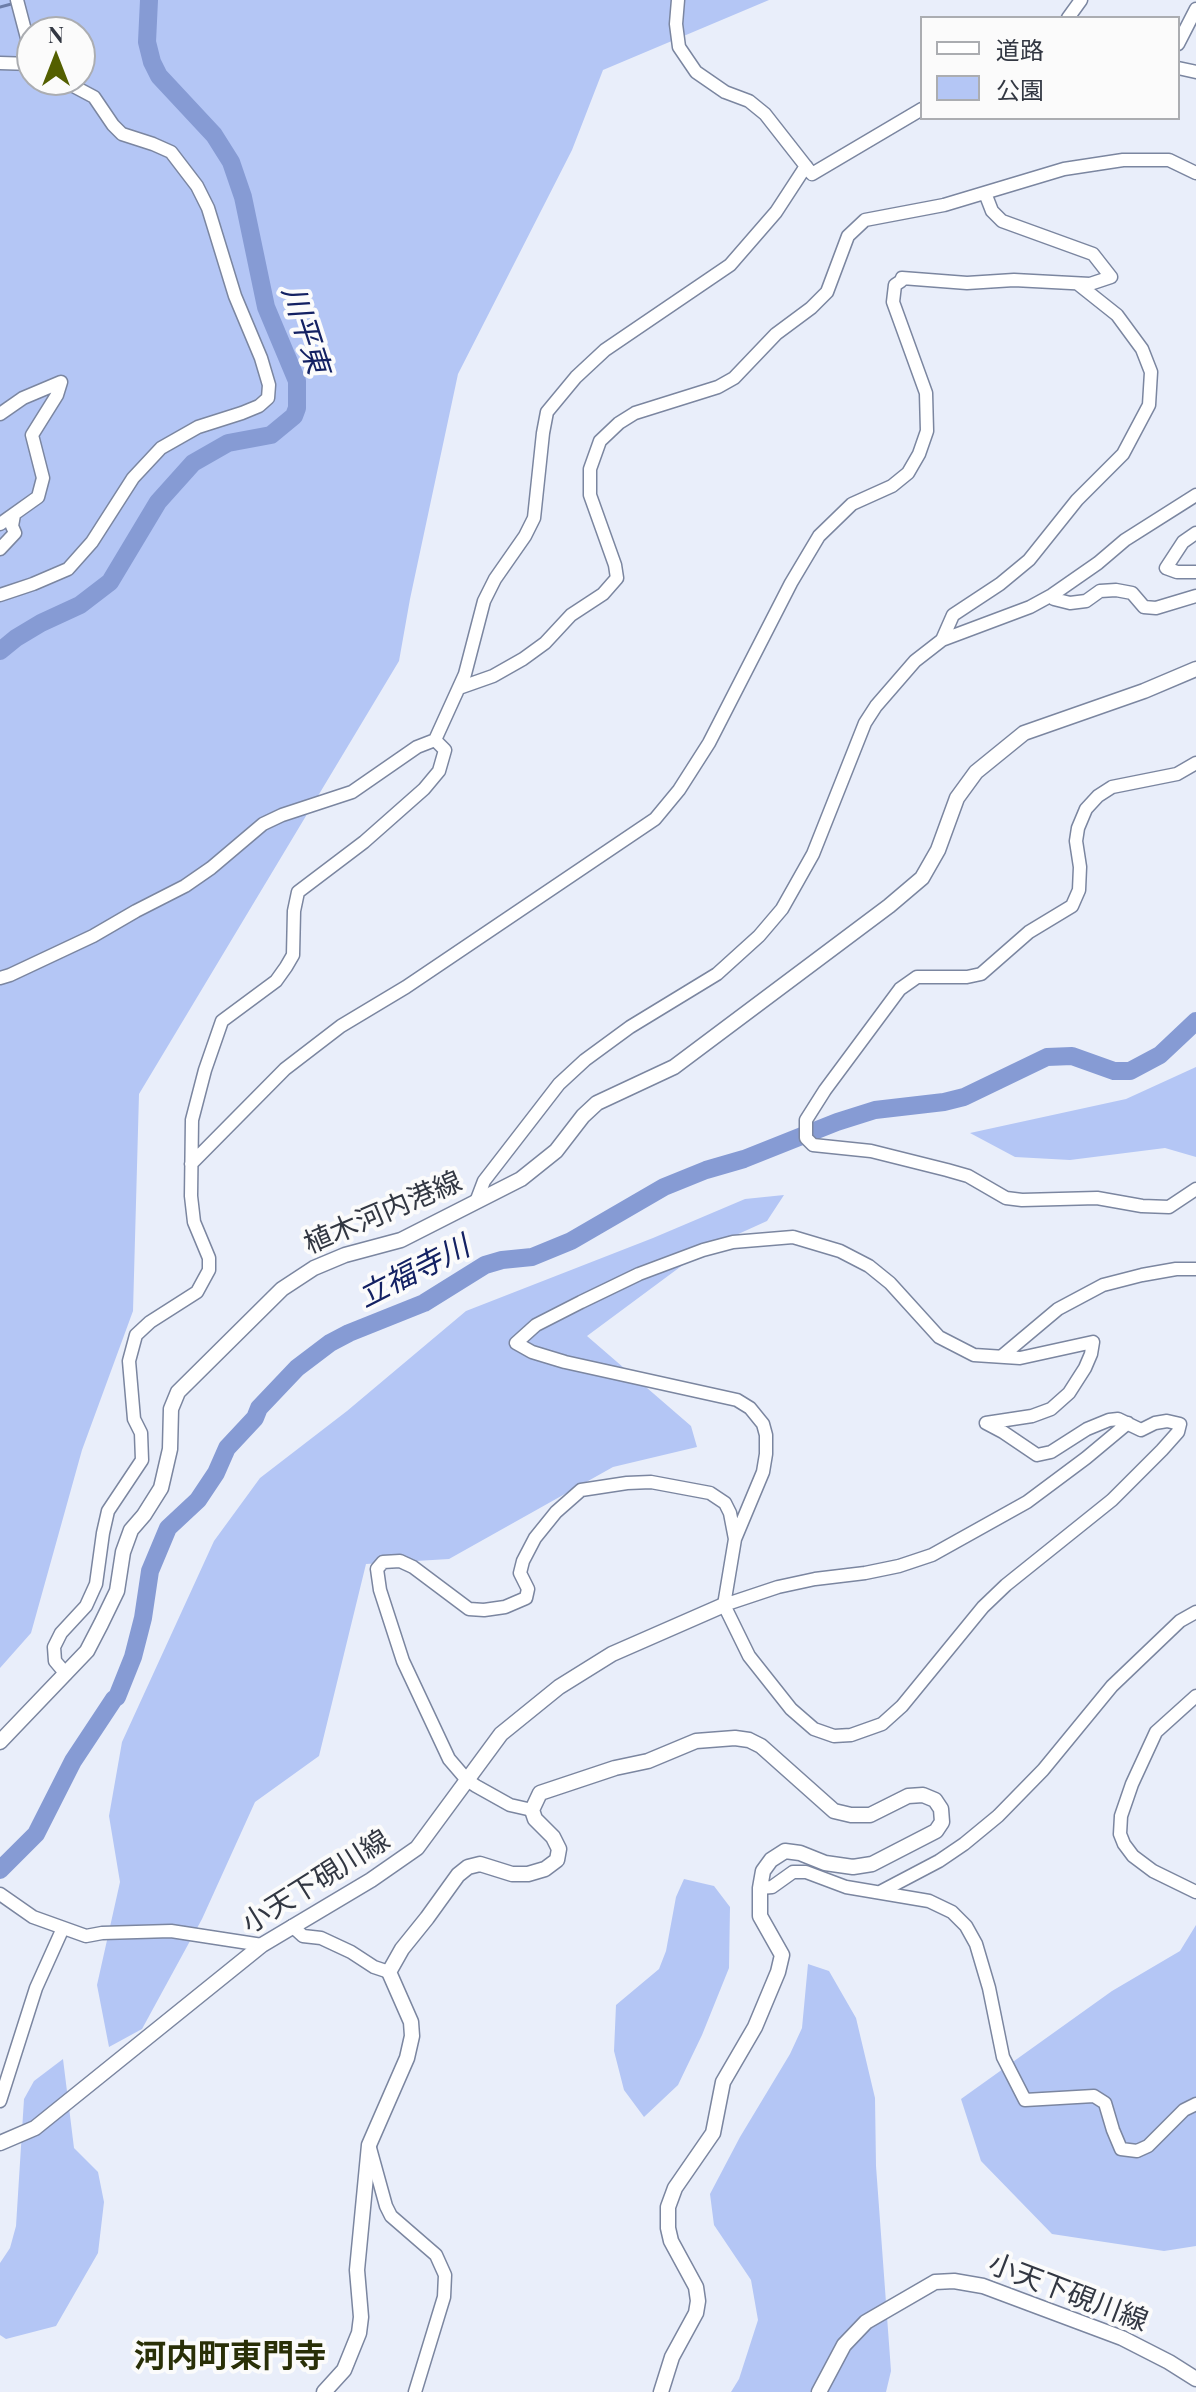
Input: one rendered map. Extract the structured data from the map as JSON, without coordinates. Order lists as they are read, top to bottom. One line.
{"streets":{"main road":["植木河内港線","小天下硯川線"]},"districts":["河内町東門寺"],"water":["川平東","立福寺川"],"legend":["道路","公園"],"north":"top"}
